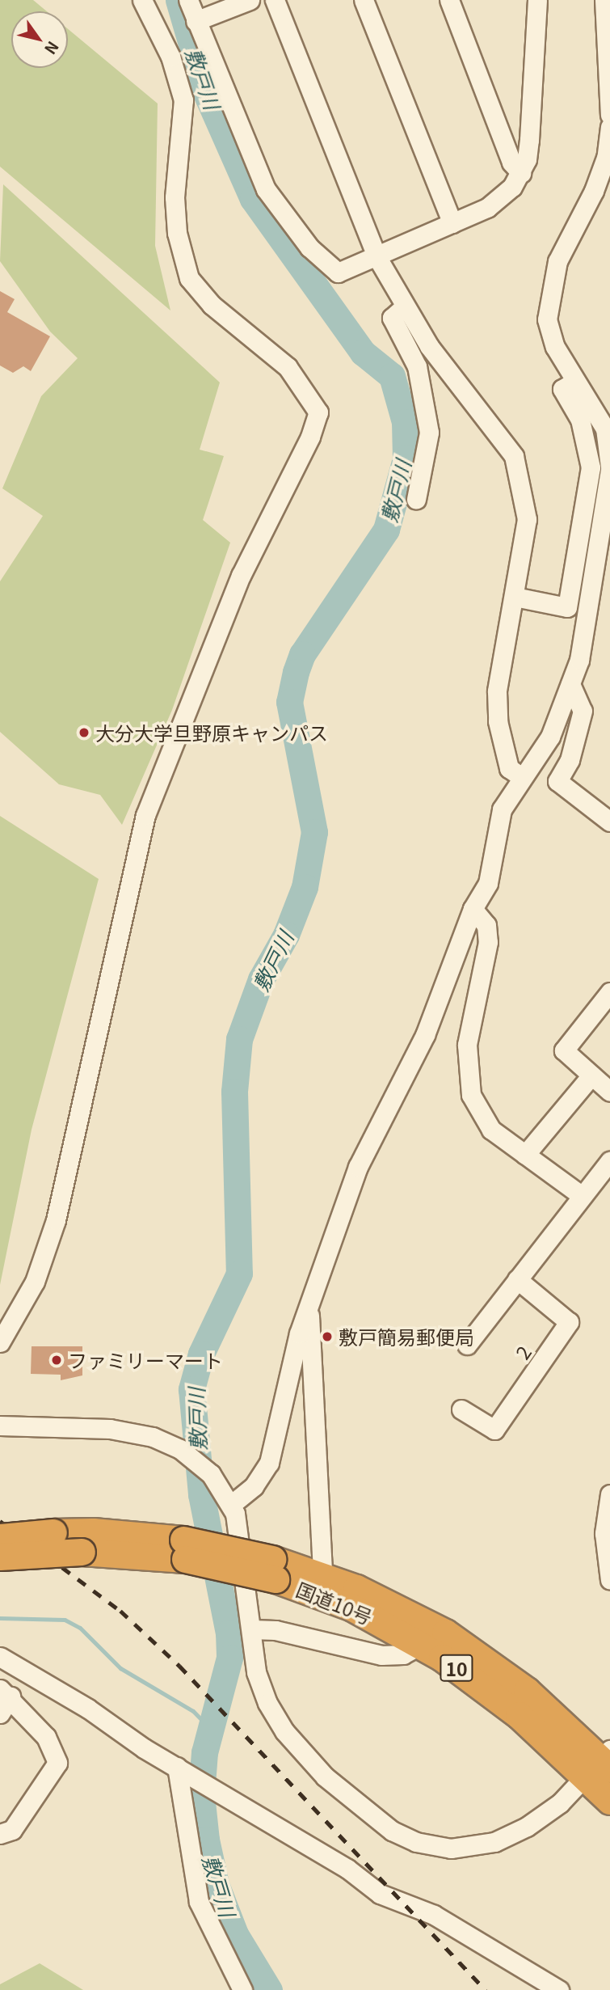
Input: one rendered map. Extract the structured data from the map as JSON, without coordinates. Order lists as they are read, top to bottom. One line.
{"streets":{"highway":["国道10号","10"],"street":["2"]},"water":["敷戸川"],"places":["大分大学旦野原キャンパス","敷戸簡易郵便局","ファミリーマート"],"north":"bottom right"}
